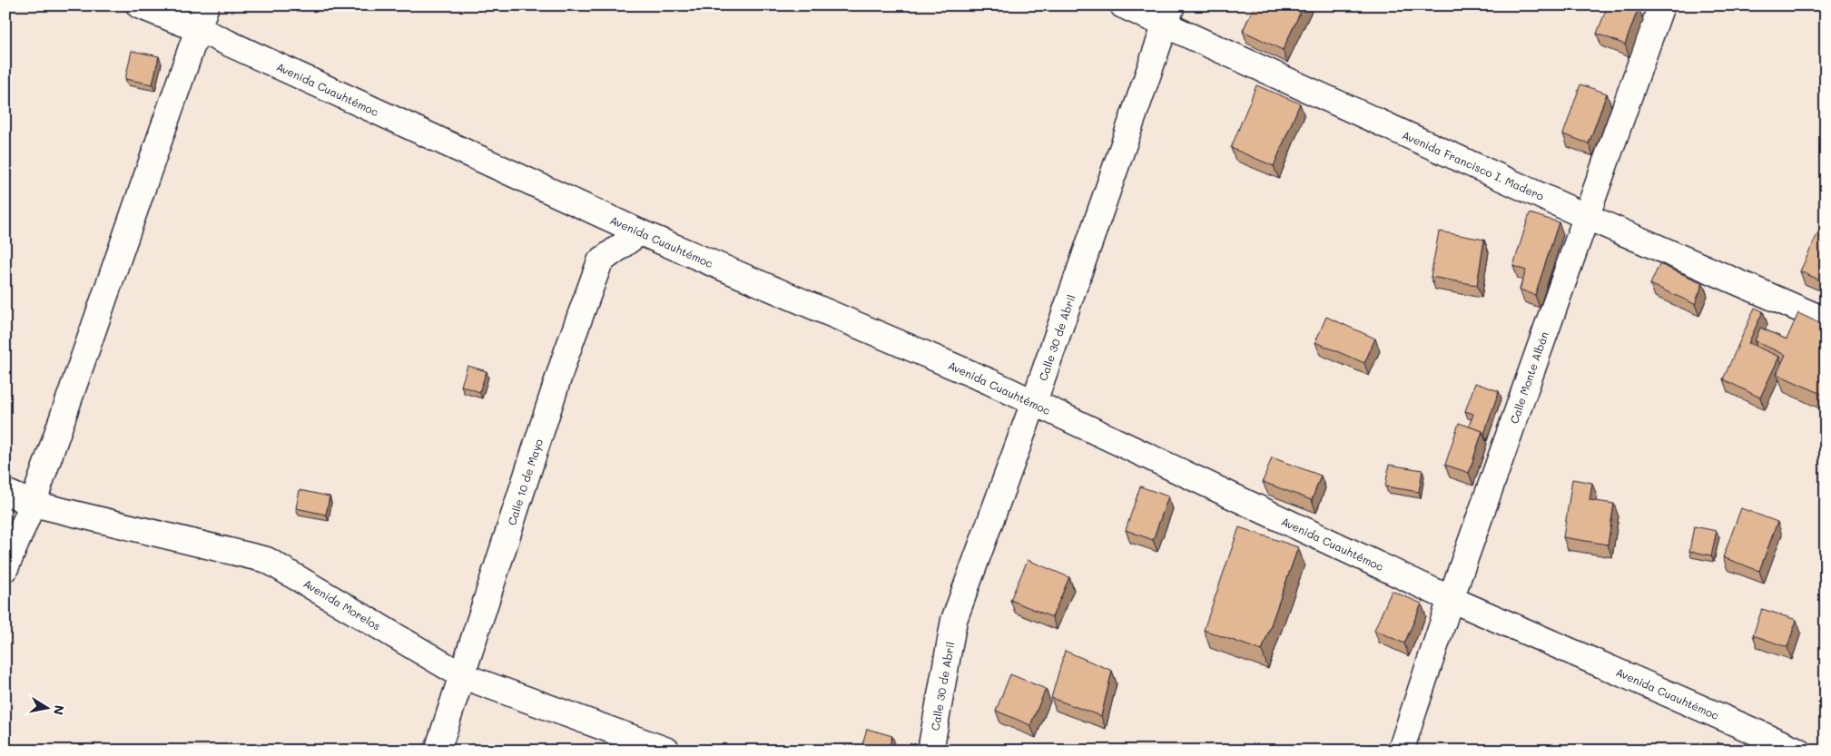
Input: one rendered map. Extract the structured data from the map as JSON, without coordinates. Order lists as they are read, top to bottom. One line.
{"streets":{"street":["Avenida Cuauhtémoc","Avenida Francisco I. Madero","Calle 30 de Abril","Calle Monte Albán","Calle 10 de Mayo","Avenida Morelos"]},"crossings":[["Avenida Cuauhtémoc","Calle 30 de Abril"],["Avenida Cuauhtémoc","Calle Monte Albán"],["Avenida Cuauhtémoc","Calle 10 de Mayo"],["Avenida Francisco I. Madero","Calle 30 de Abril"],["Avenida Francisco I. Madero","Calle Monte Albán"],["Calle 10 de Mayo","Avenida Morelos"]],"north":"right"}
